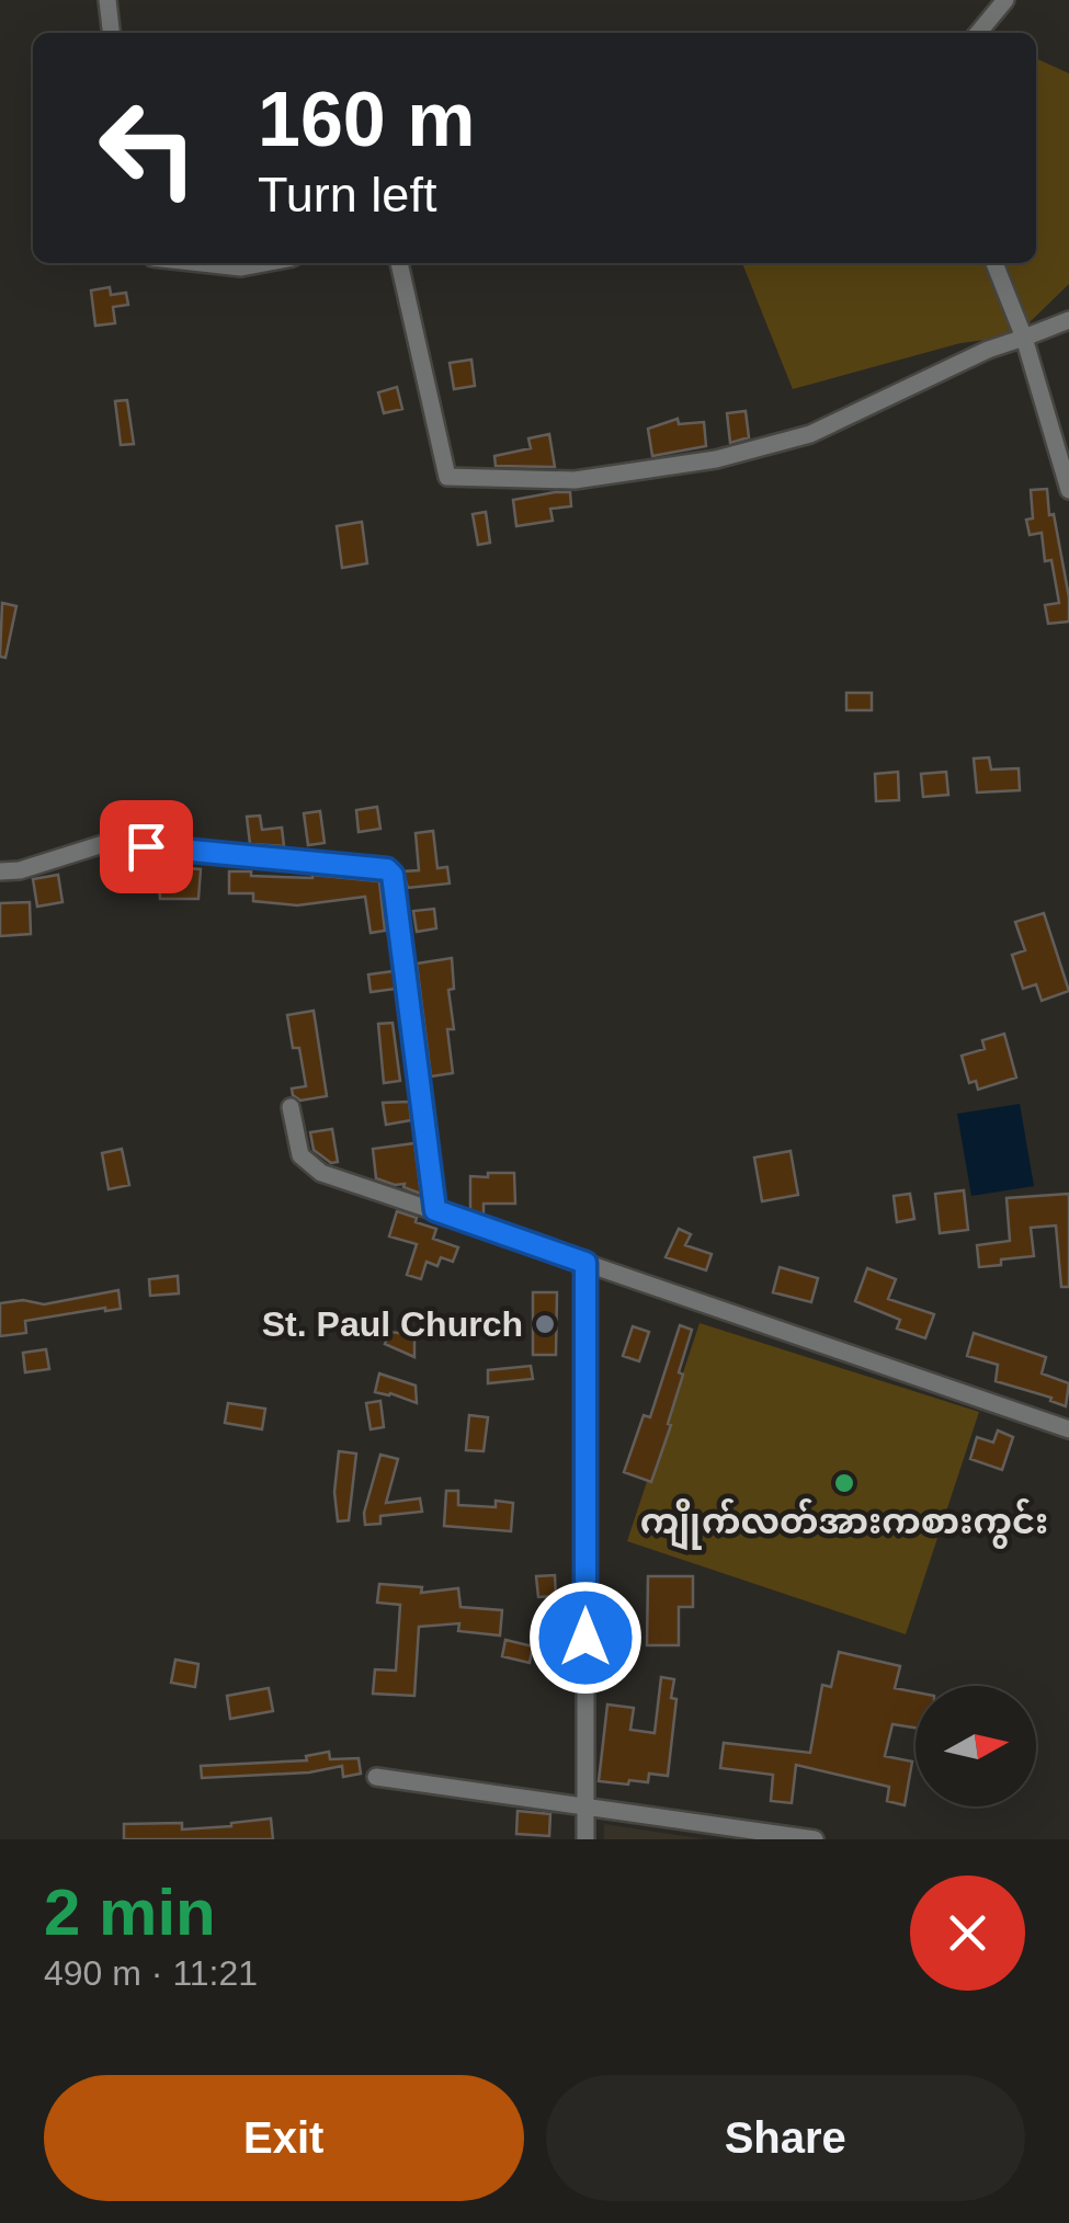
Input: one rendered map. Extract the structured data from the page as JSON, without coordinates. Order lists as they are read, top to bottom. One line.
{"places":["St. Paul Church","ကျိုက်လတ်အားကစားကွင်း"],"north":"right","page":{"turn":["160 m","Turn left"],"heading":["2 min","490 m · 11:21"],"buttons":["Exit","Share"]}}
